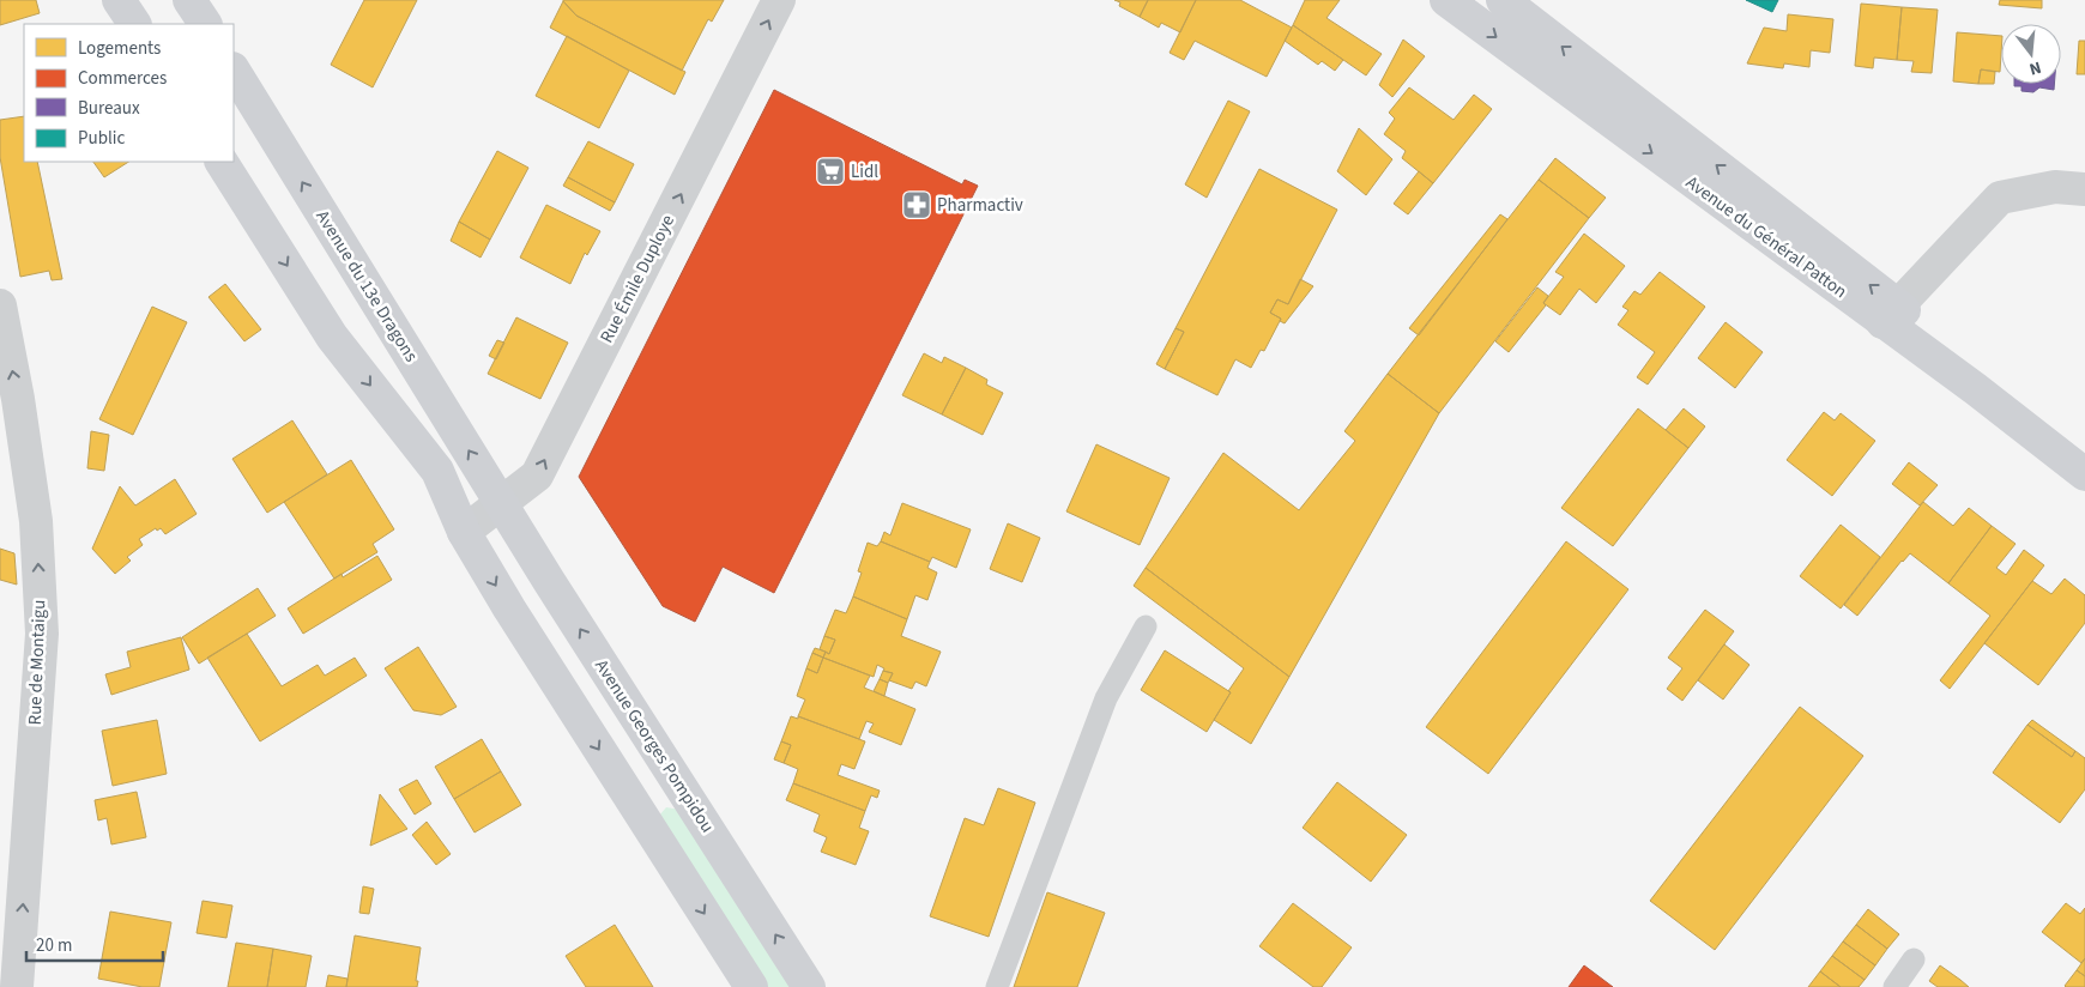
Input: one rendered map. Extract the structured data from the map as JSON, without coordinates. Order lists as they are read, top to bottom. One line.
{"streets":{"main road":["Avenue du Général Patton","Avenue du 13e Dragons","Avenue Georges Pompidou"],"street":["Rue Émile Duploye","Rue de Montaigu"]},"crossings":[["Rue Émile Duploye","Avenue du 13e Dragons"],["Rue Émile Duploye","Avenue Georges Pompidou"],["Avenue du 13e Dragons","Avenue Georges Pompidou"]],"one_way":["Rue Émile Duploye","Rue de Montaigu"],"places":{"supermarket":["Lidl"],"pharmacy":["Pharmactiv"]},"legend":["Logements","Commerces","Bureaux","Public"],"scale_bar":"20 m","north":"bottom"}
